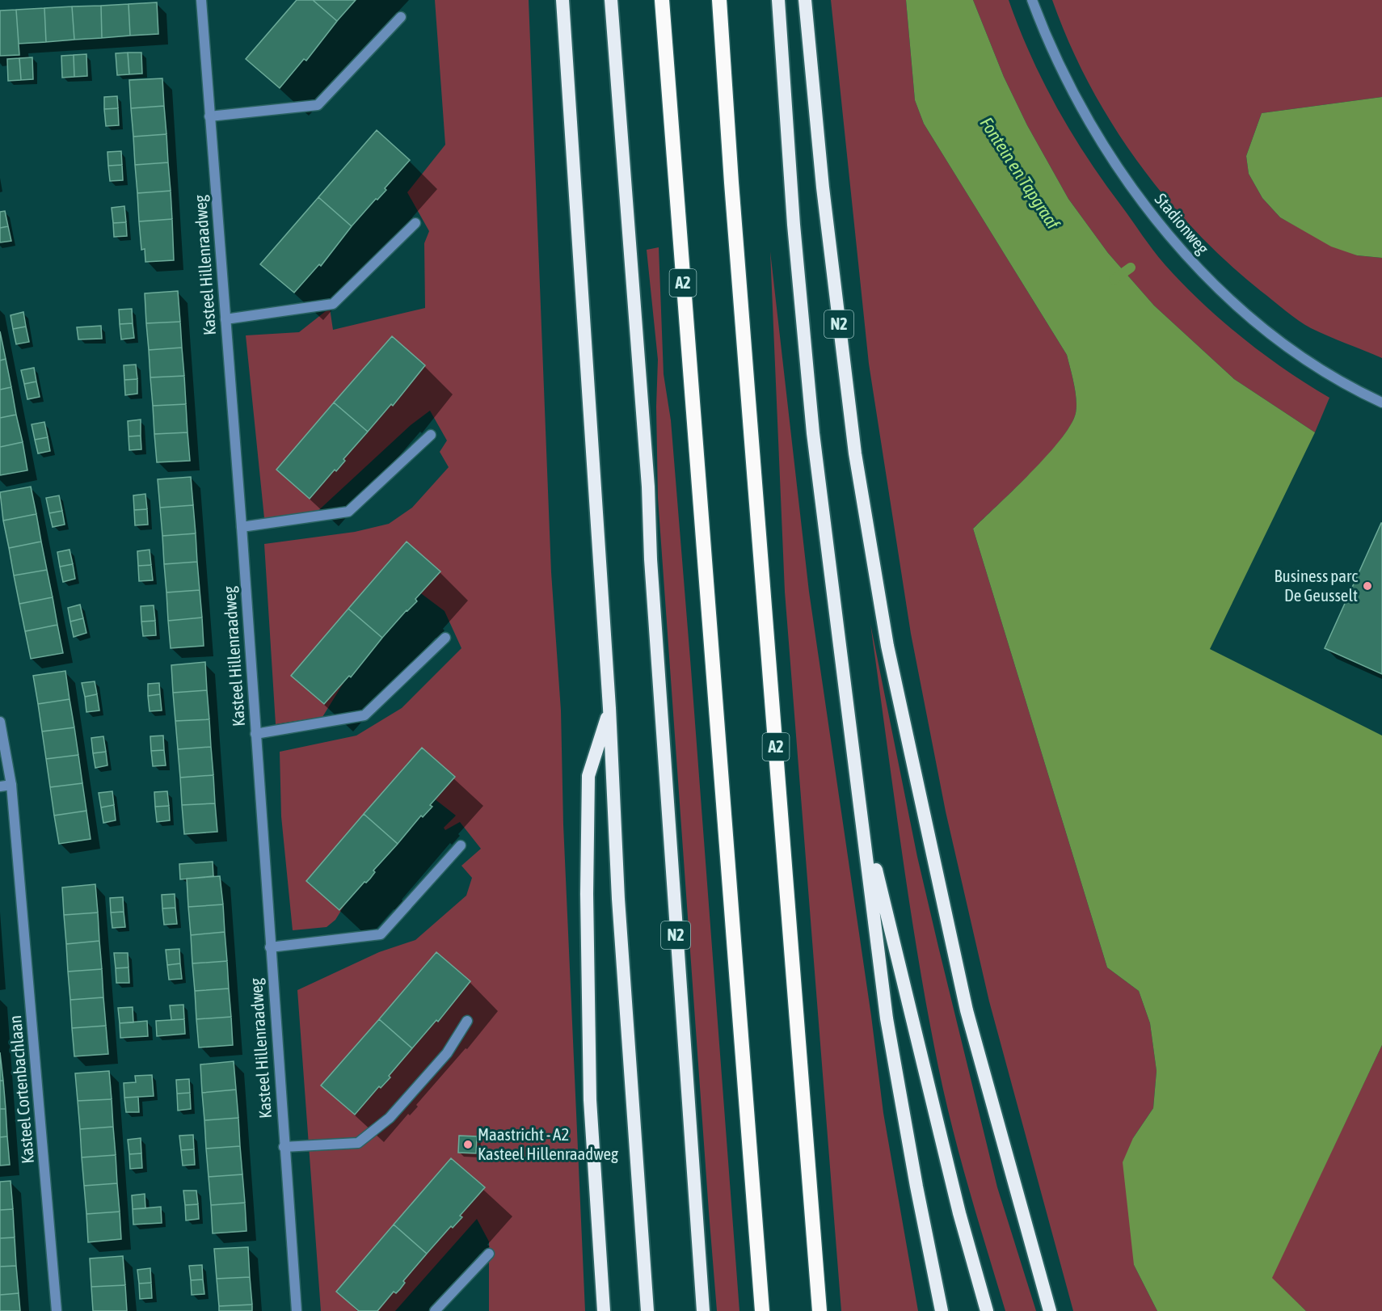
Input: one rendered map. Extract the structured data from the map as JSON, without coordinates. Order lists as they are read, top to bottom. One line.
{"streets":{"highway":["A2","N2"],"street":["Stadionweg","Kasteel Hillenraadweg","Kasteel Cortenbachlaan"]},"water":["Fontein en Tapgraaf"],"places":["Business parc De Geusselt","Maastricht - A2 Kasteel Hillenraadweg"]}
